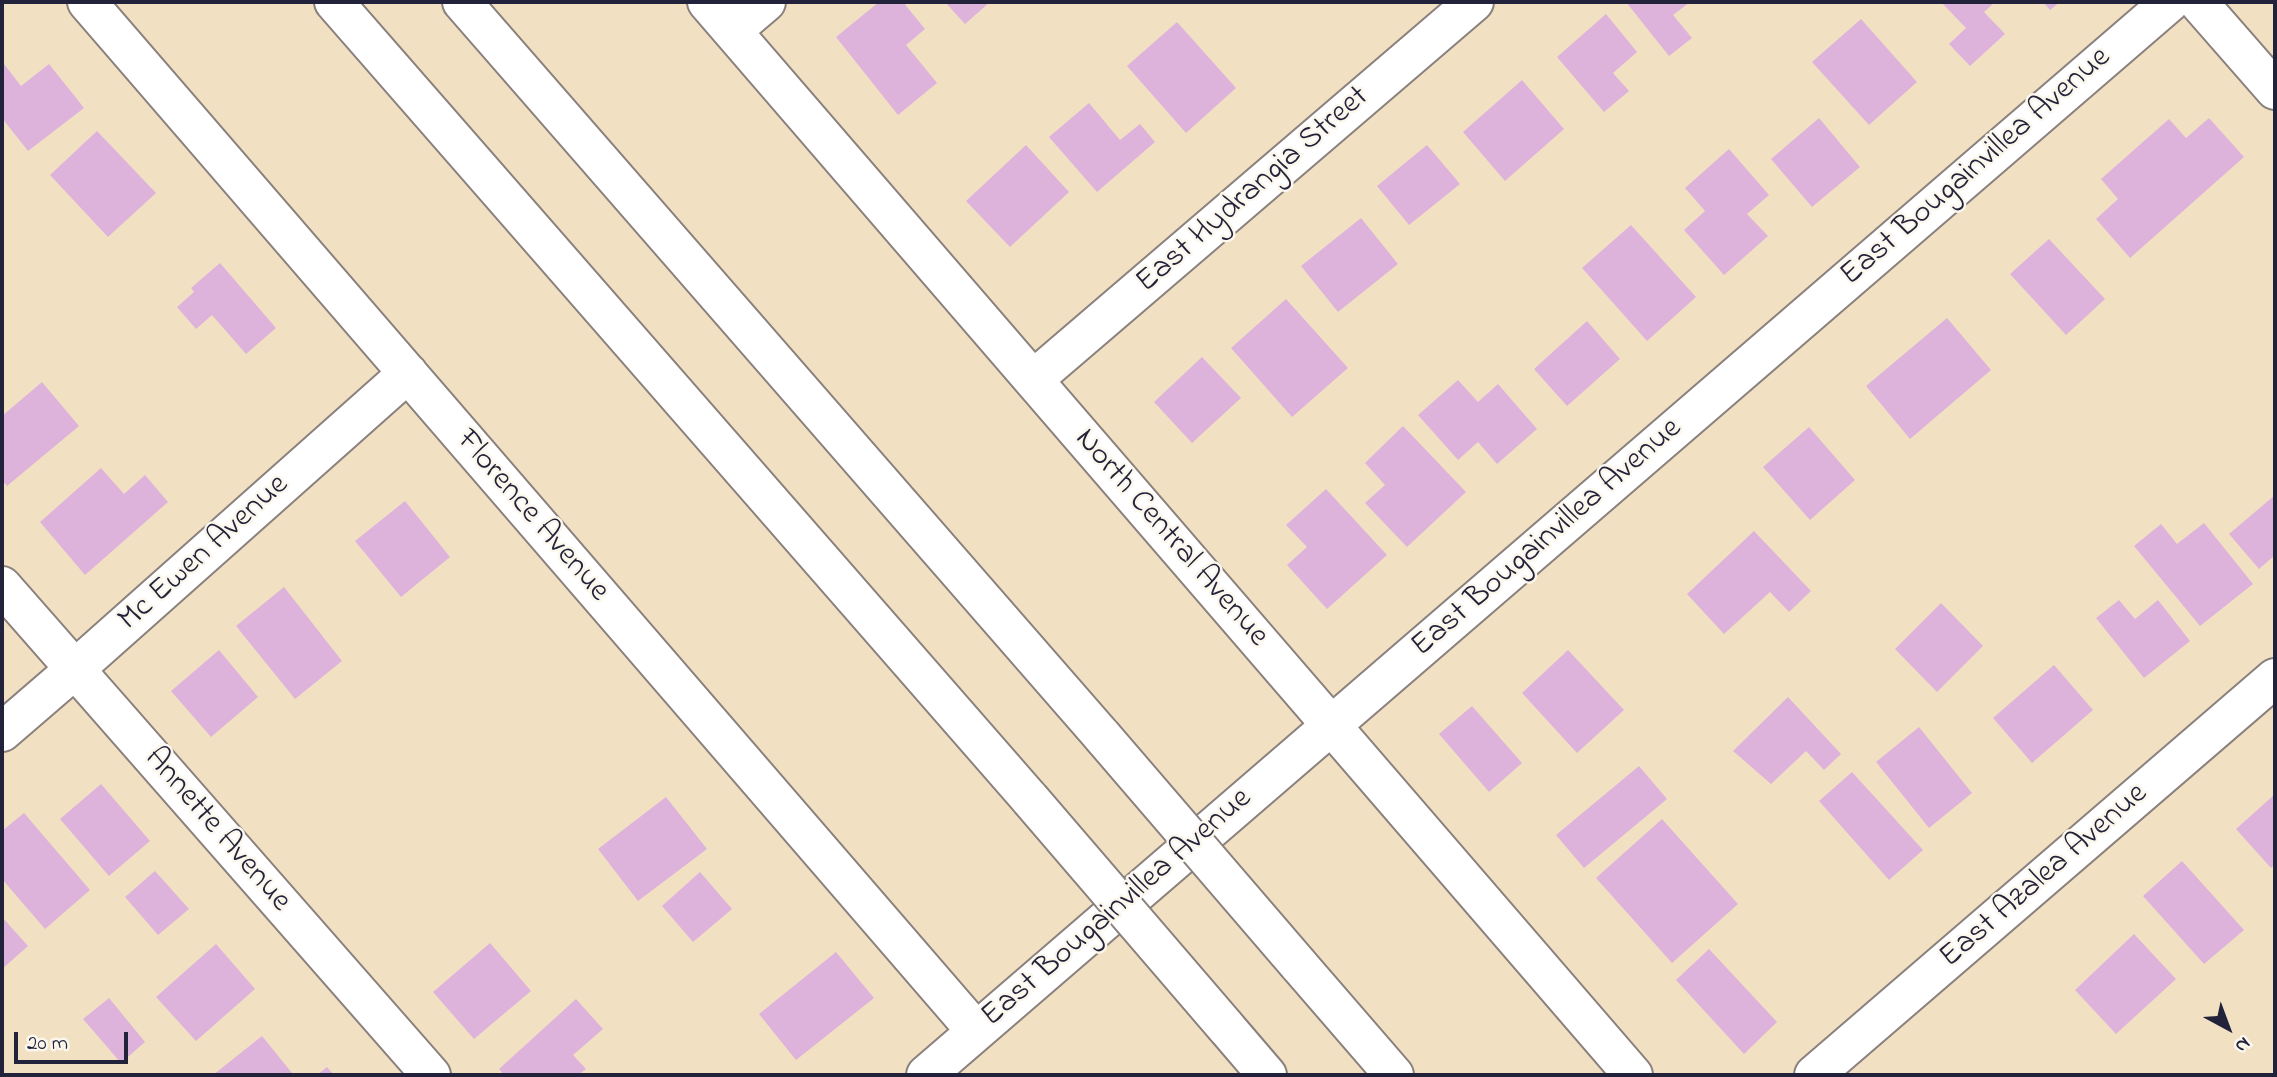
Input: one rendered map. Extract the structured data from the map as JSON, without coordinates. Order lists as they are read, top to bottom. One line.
{"streets":{"main road":["East Bougainvillea Avenue","East Hydrangia Street","Florence Avenue","North Central Avenue","Mc Ewen Avenue","Annette Avenue","East Azalea Avenue"]},"crossings":[["East Bougainvillea Avenue","Florence Avenue"],["East Bougainvillea Avenue","North Central Avenue"],["East Hydrangia Street","North Central Avenue"],["Florence Avenue","Mc Ewen Avenue"],["Mc Ewen Avenue","Annette Avenue"]],"scale_bar":"20 m","north":"bottom right"}
